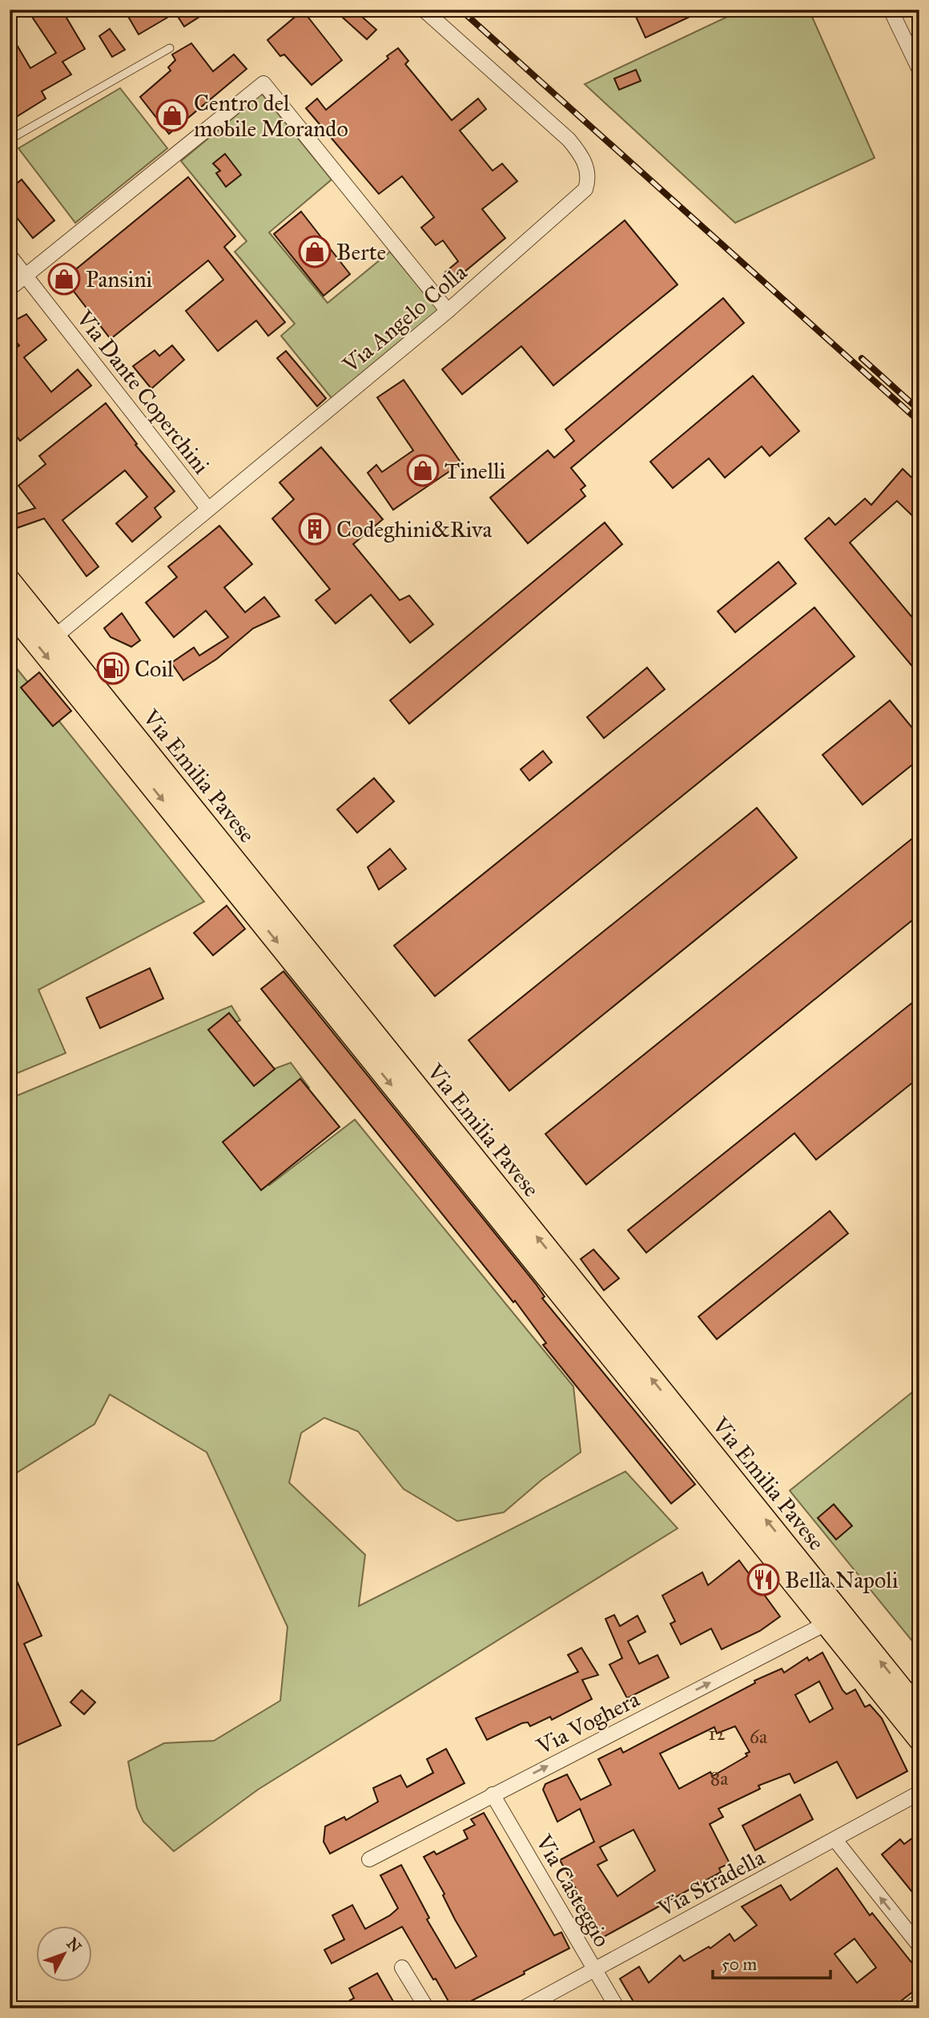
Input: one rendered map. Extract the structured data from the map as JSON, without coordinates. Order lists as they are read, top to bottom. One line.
{"streets":{"main road":["Via Emilia Pavese"],"street":["Via Angelo Colla","Via Dante Coperchini","Via Voghera","Via Stradella","Via Casteggio"]},"crossings":[["Via Angelo Colla","Via Dante Coperchini"],["Via Angelo Colla","Via Emilia Pavese"],["Via Emilia Pavese","Via Voghera"],["Via Voghera","Via Casteggio"],["Via Stradella","Via Casteggio"]],"one_way":["Via Voghera"],"places":{"shop":["Centro del mobile Morando","Berte","Pansini","Tinelli"],"building":["Codeghini&Riva"],"fuel station":["Coil"],"restaurant":["Bella Napoli"]},"house_numbers":["12","6a","8a"],"scale_bar":"50 m","north":"top right"}
